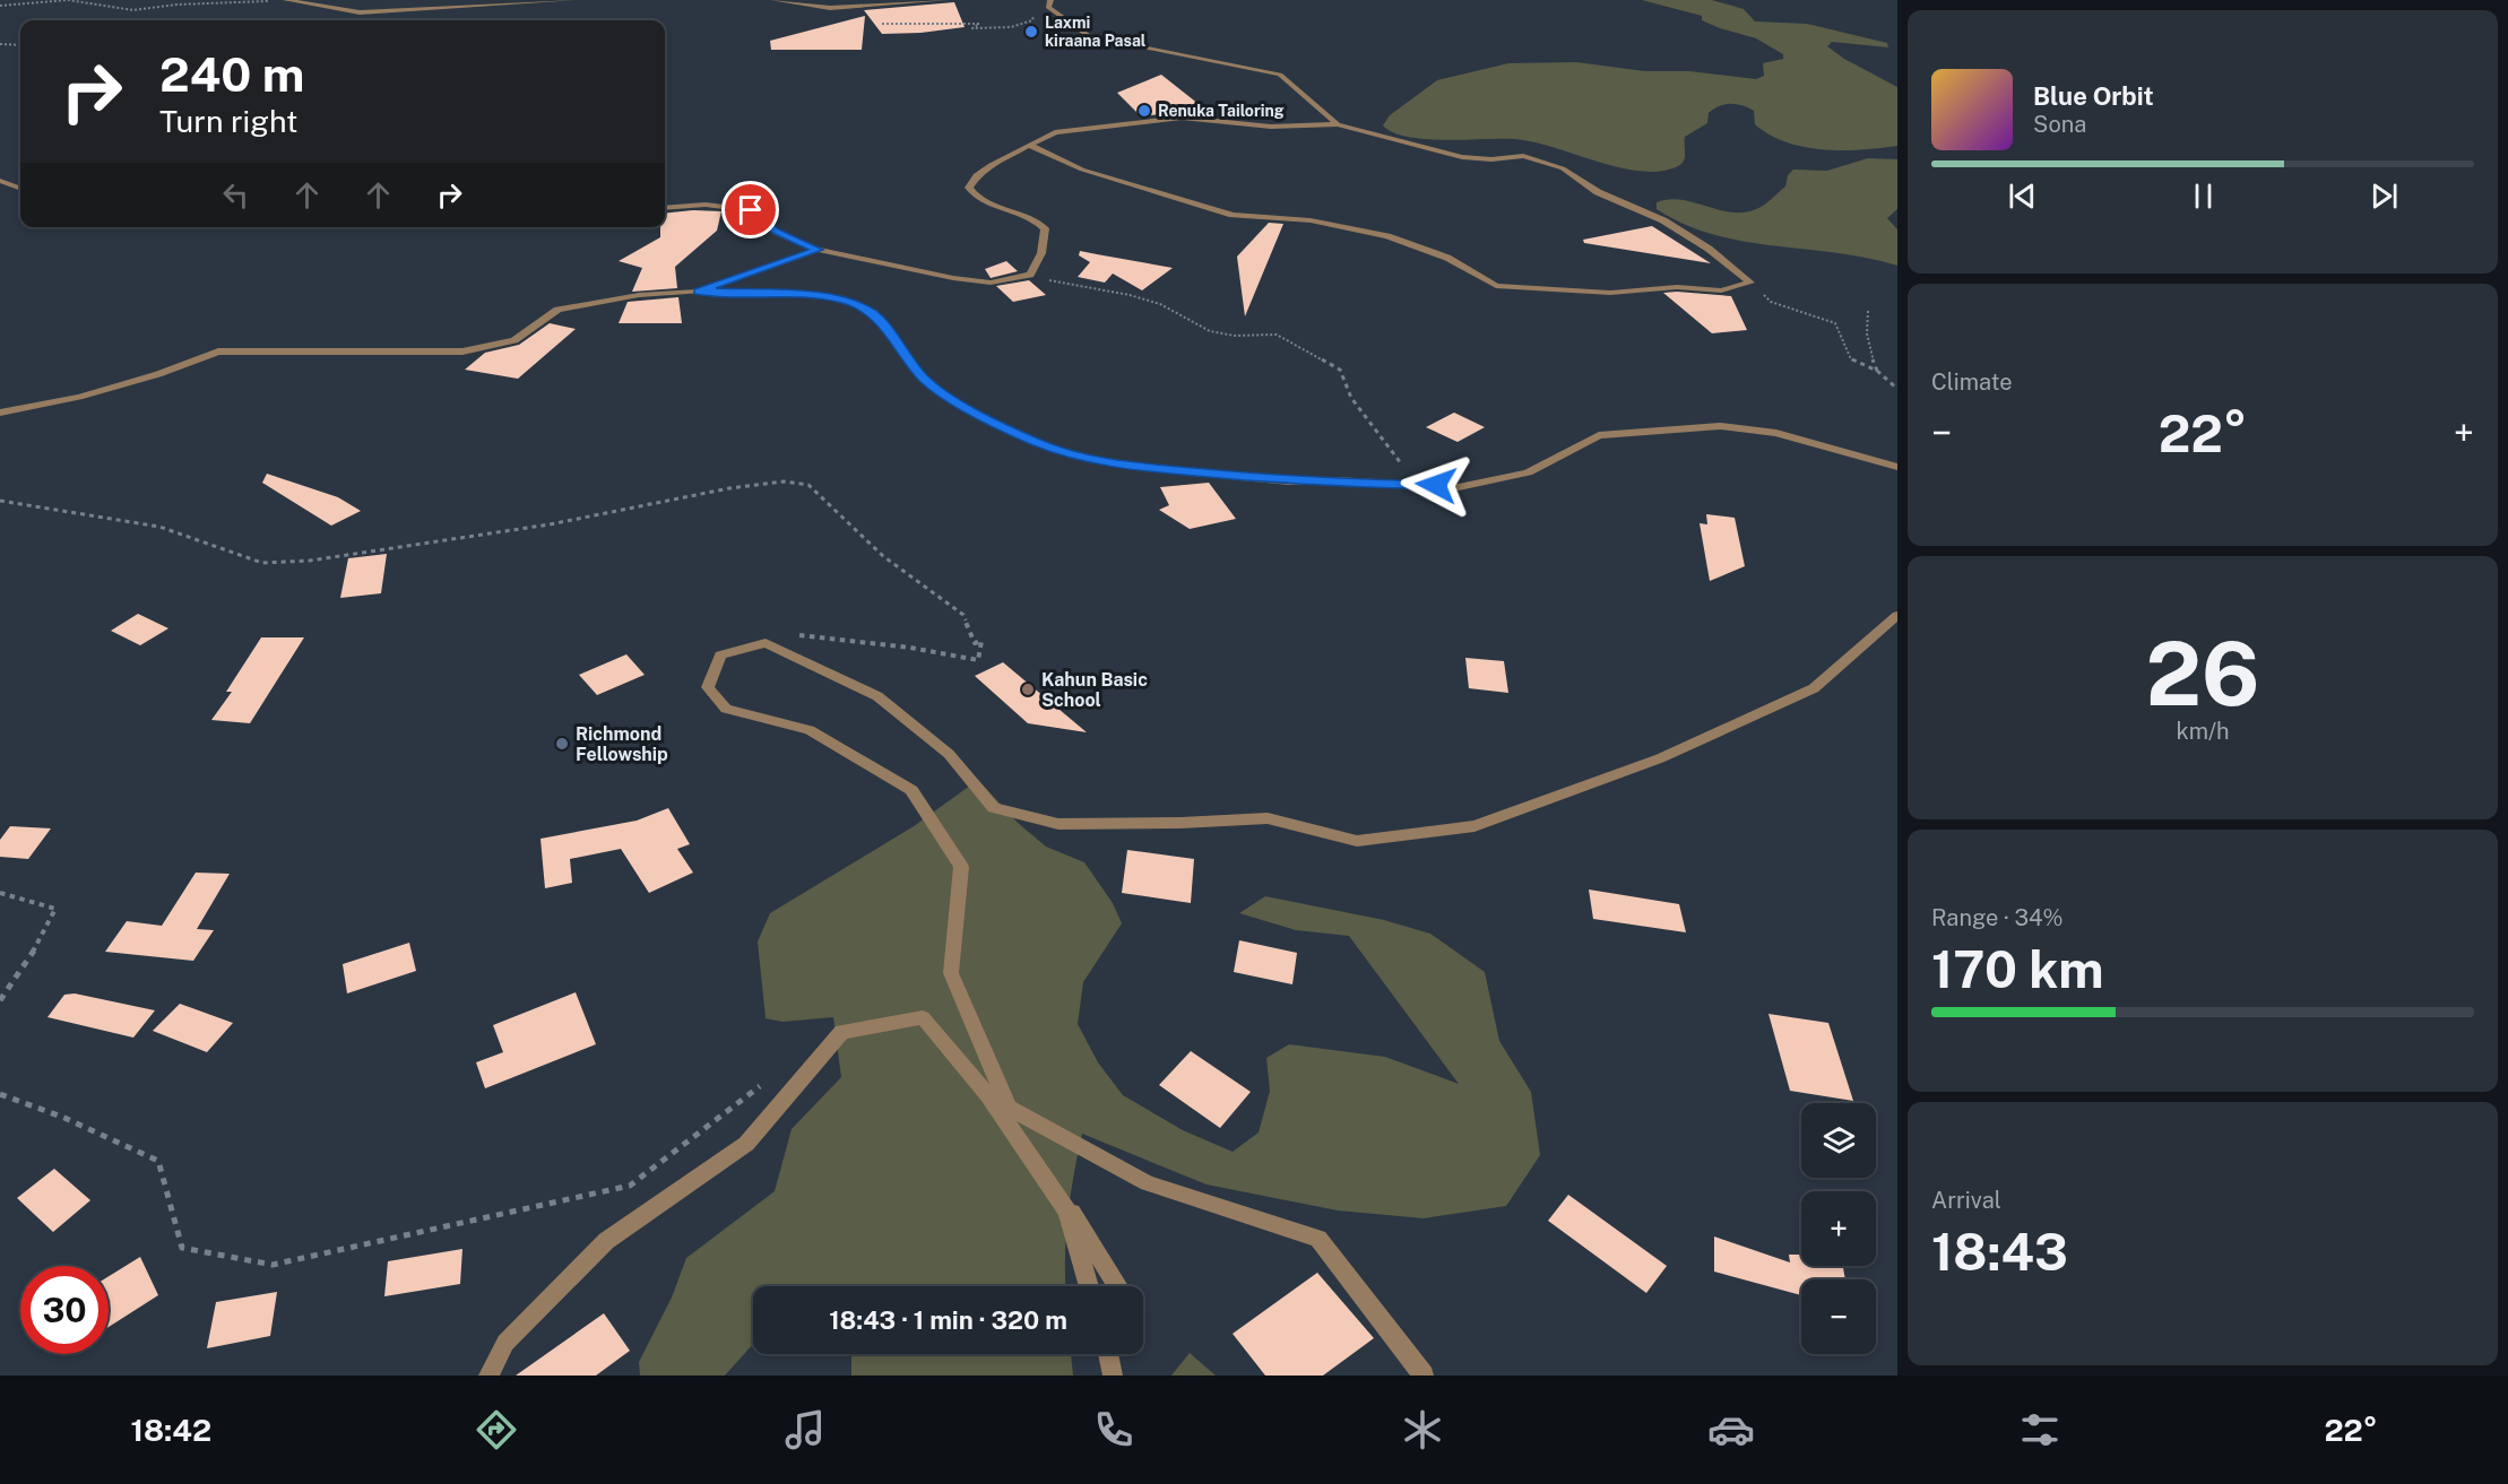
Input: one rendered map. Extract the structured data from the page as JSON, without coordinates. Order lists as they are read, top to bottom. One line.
{"places":["Laxmi kiraana Pasal","Renuka Tailoring","Kahun Basic School","Richmond Fellowship"],"page":{"turn":["240 m","Turn right"],"song":["Blue Orbit","Sona"],"tile":["Climate",["26","km/h"],["Range · 34%","170 km"],["Arrival","18:43"]],"heat":["−","22°","+"],"map_buttons":["+","−"],"limit":"30","trip":"18:43 · 1 min · 320 m","tabs":["18:42","22°"]}}
